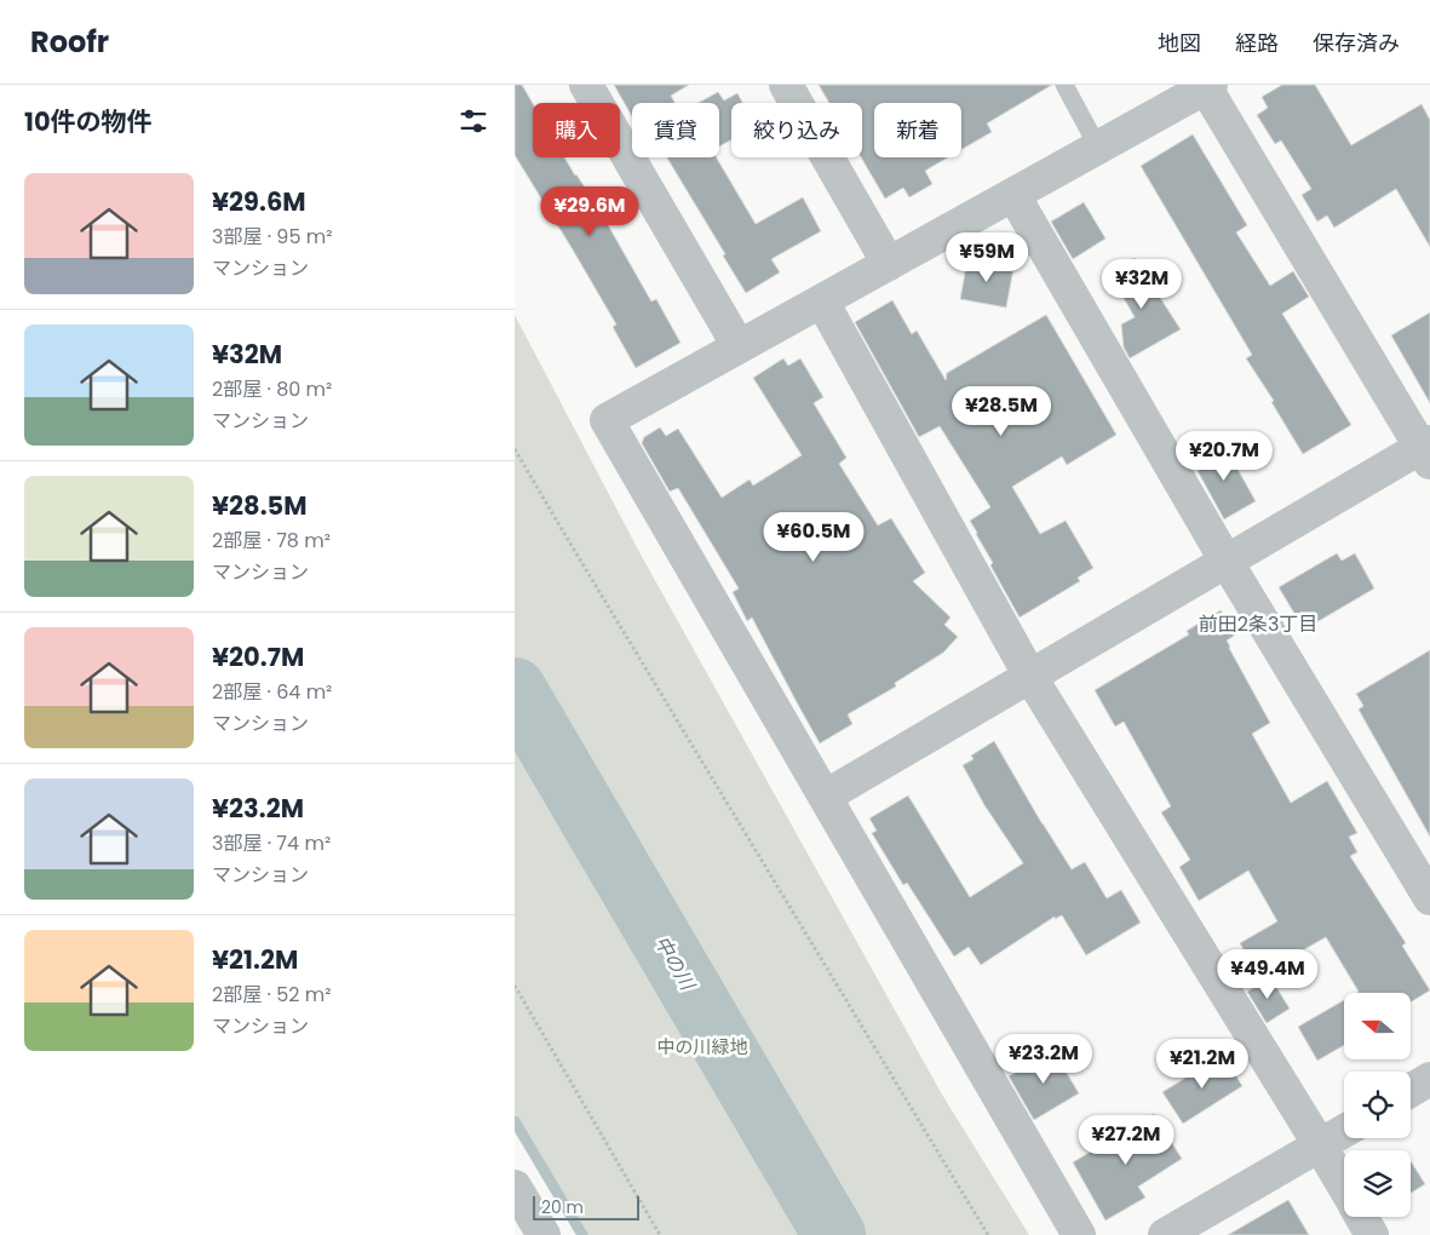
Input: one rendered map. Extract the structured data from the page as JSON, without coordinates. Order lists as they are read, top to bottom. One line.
{"districts":["前田2条3丁目"],"water":["中の川"],"parks":["中の川緑地"],"scale_bar":"20 m","north":"left","page":{"header":"Roofr","nav":["地図","経路","保存済み"],"heading":"10件の物件","chip":["購入","賃貸","絞り込み","新着"],"list":[{"name":"¥29.6M","note":"3部屋 · 95 m² · マンション"},{"name":"¥32M","note":"2部屋 · 80 m² · マンション"},{"name":"¥28.5M","note":"2部屋 · 78 m² · マンション"},{"name":"¥20.7M","note":"2部屋 · 64 m² · マンション"},{"name":"¥23.2M","note":"3部屋 · 74 m² · マンション"},{"name":"¥21.2M","note":"2部屋 · 52 m² · マンション"}],"price":["¥29.6M","¥59M","¥32M","¥28.5M","¥20.7M","¥60.5M","¥49.4M","¥23.2M","¥21.2M","¥27.2M"],"scale":"20 m"}}
